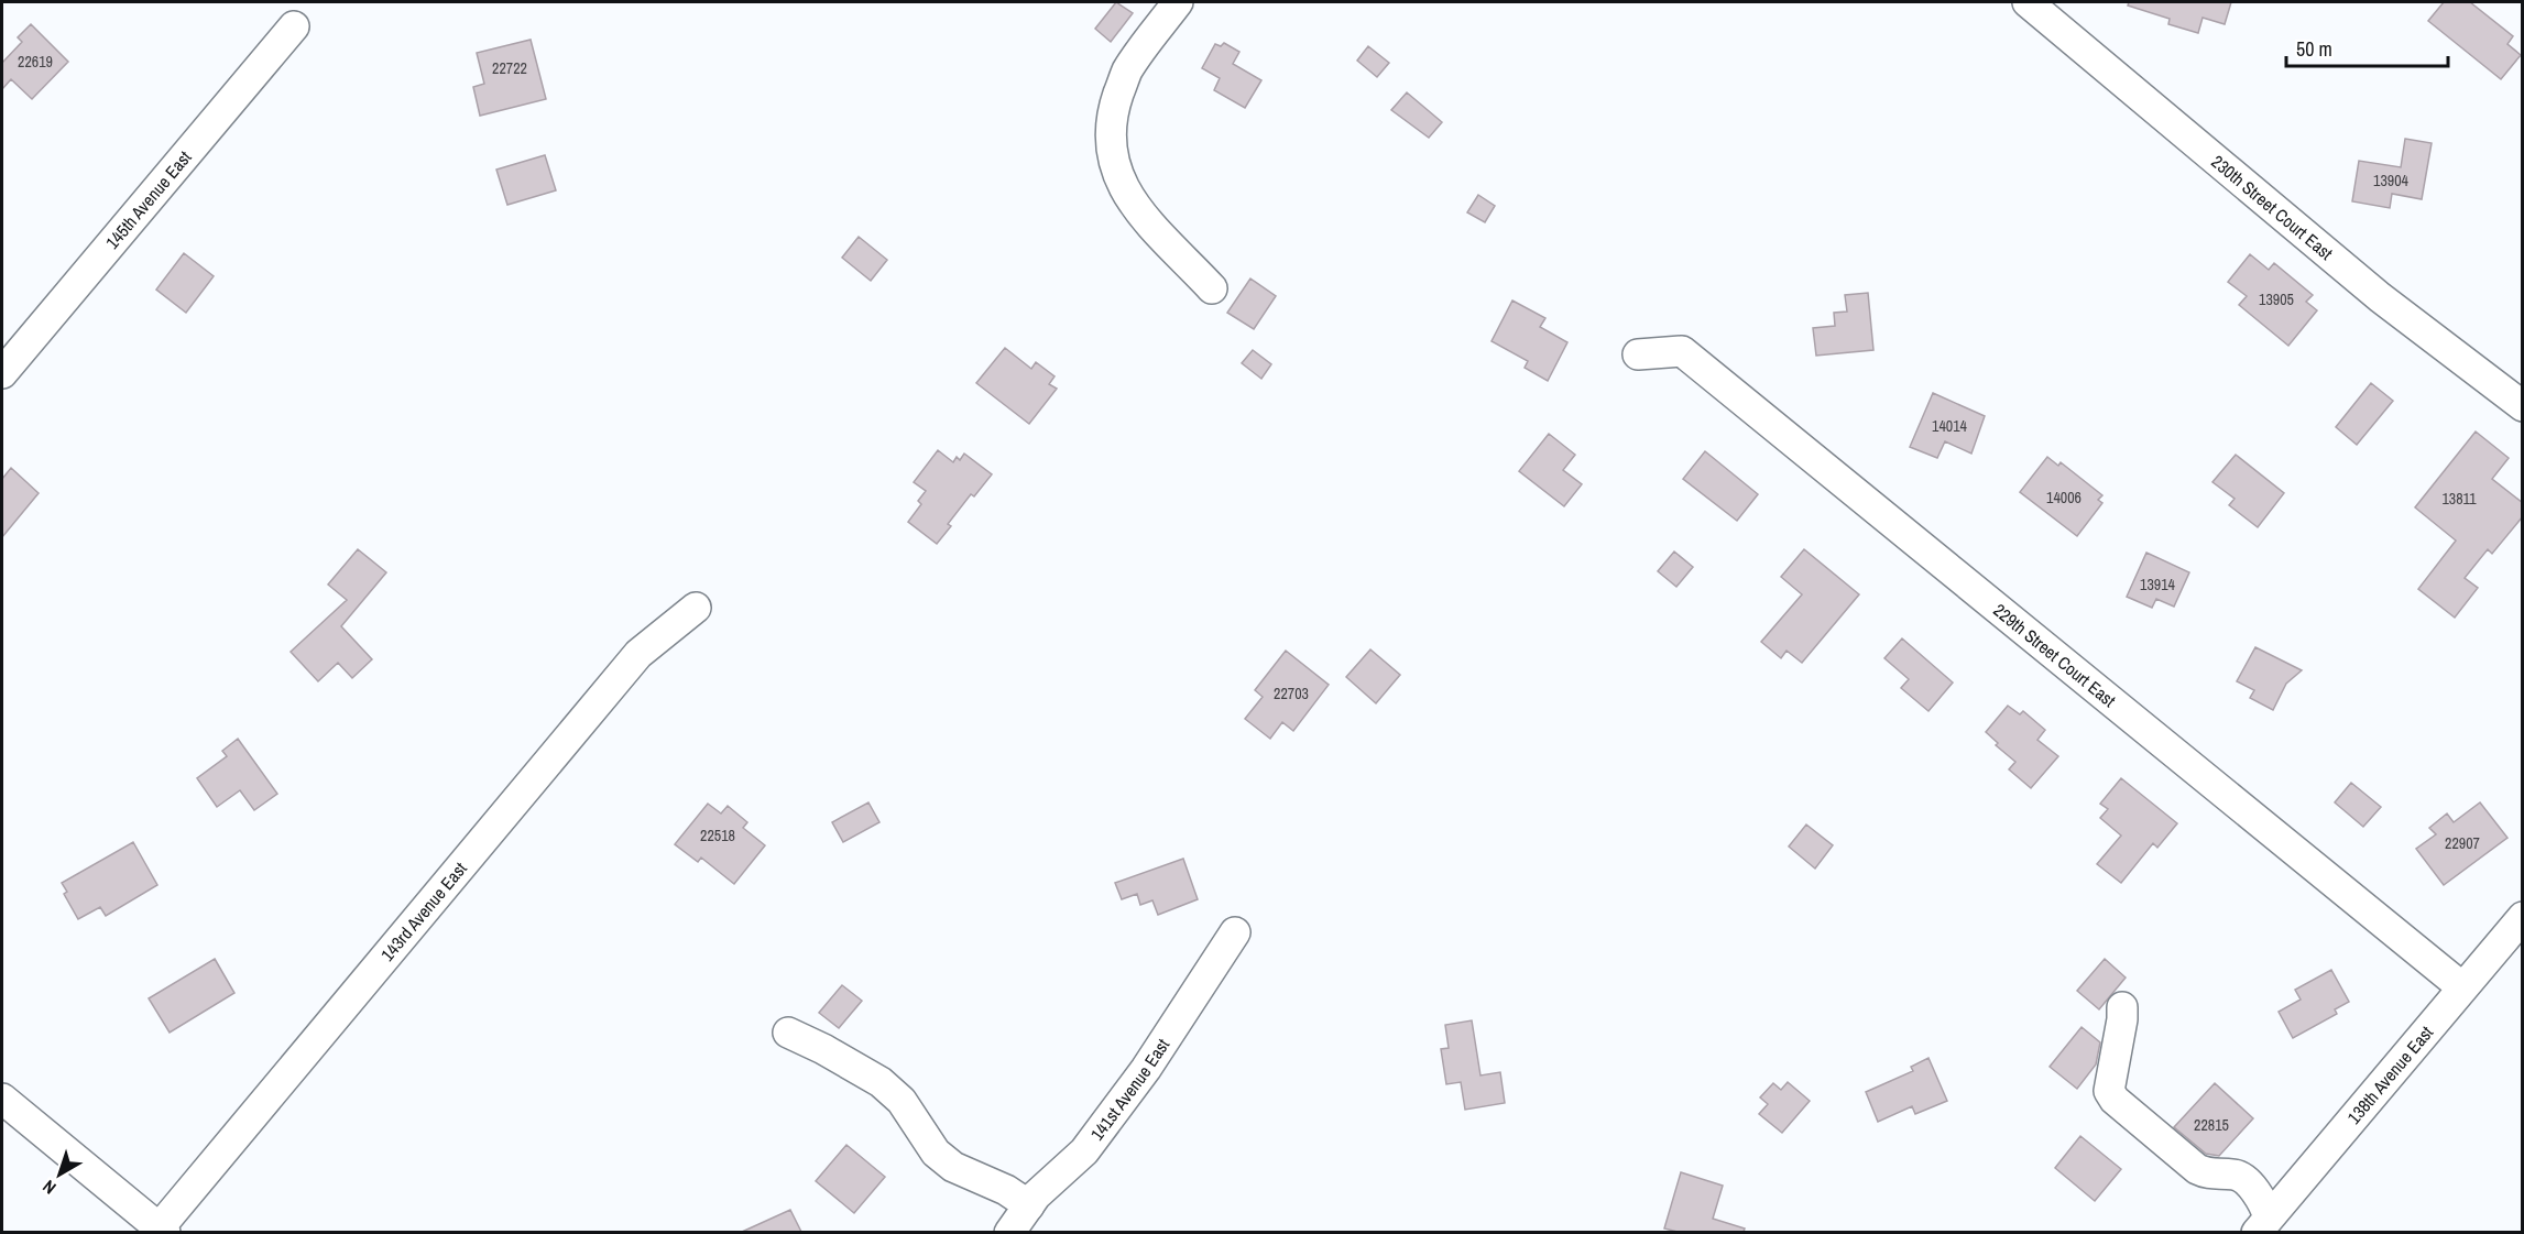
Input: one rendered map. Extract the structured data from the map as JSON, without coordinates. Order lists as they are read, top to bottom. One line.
{"streets":{"street":["145th Avenue East","230th Street Court East","229th Street Court East","143rd Avenue East","138th Avenue East","141st Avenue East"]},"crossings":[["229th Street Court East","138th Avenue East"]],"house_numbers":["22619","22722","13904","13905","14014","14006","13811","13914","22703","22518","22907","22815"],"scale_bar":"50 m","north":"bottom left"}
